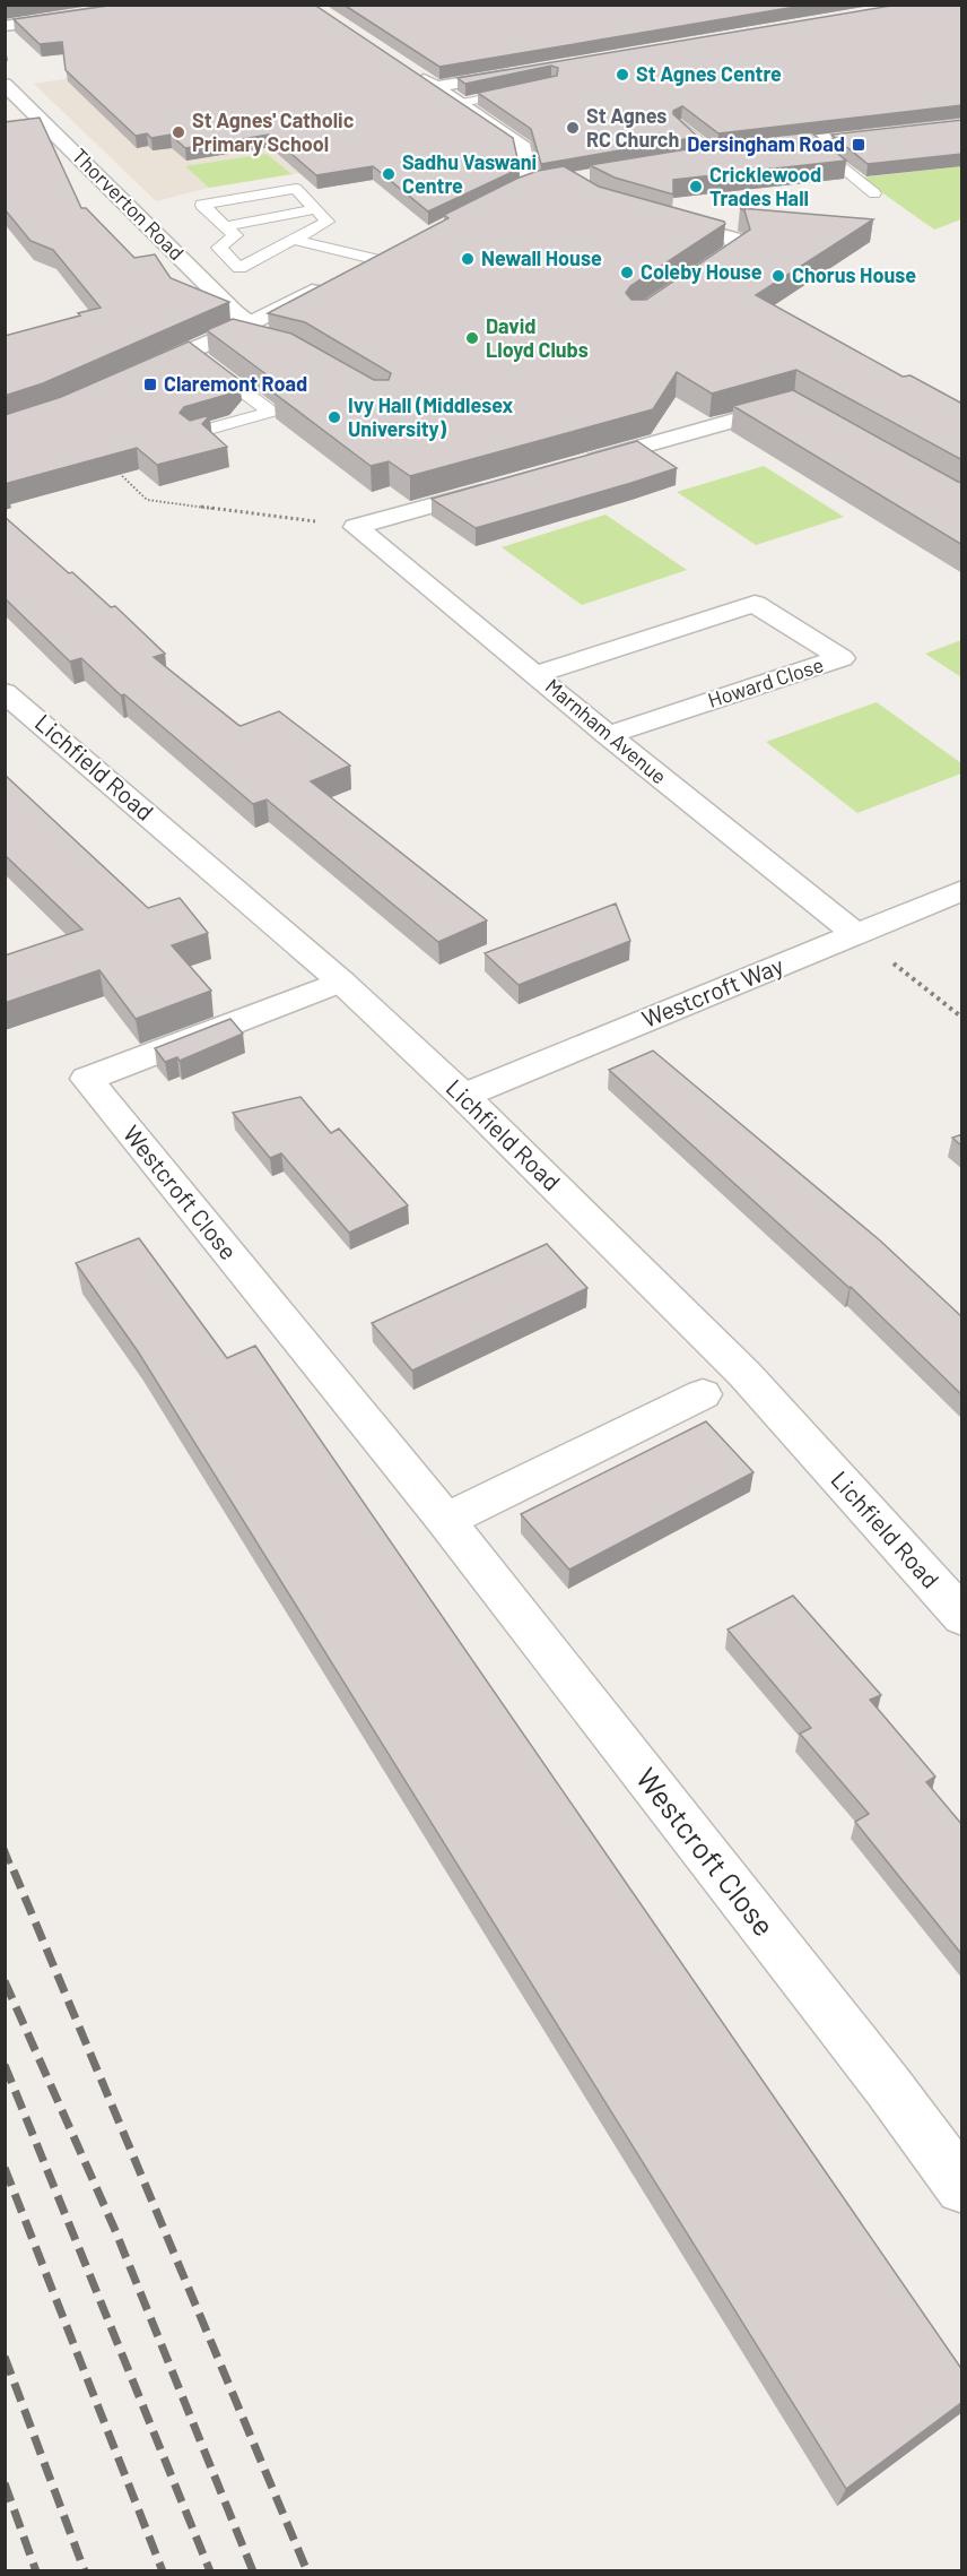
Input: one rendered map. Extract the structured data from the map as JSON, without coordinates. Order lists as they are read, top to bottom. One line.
{"streets":{"street":["Thorverton Road","Howard Close","Marnham Avenue","Lichfield Road","Westcroft Way","Westcroft Close"]},"crossings":[["Howard Close","Marnham Avenue"],["Marnham Avenue","Westcroft Way"],["Lichfield Road","Westcroft Way"],["Lichfield Road","Westcroft Close"]],"places":{"other":["St Agnes Centre","St Agnes RC Church","St Agnes' Catholic Primary School","Sadhu Vaswani Centre","Cricklewood Trades Hall","Newall House","Coleby House","Chorus House","David Lloyd Clubs","Ivy Hall (Middlesex University)"],"transit":["Dersingham Road","Claremont Road"]}}
